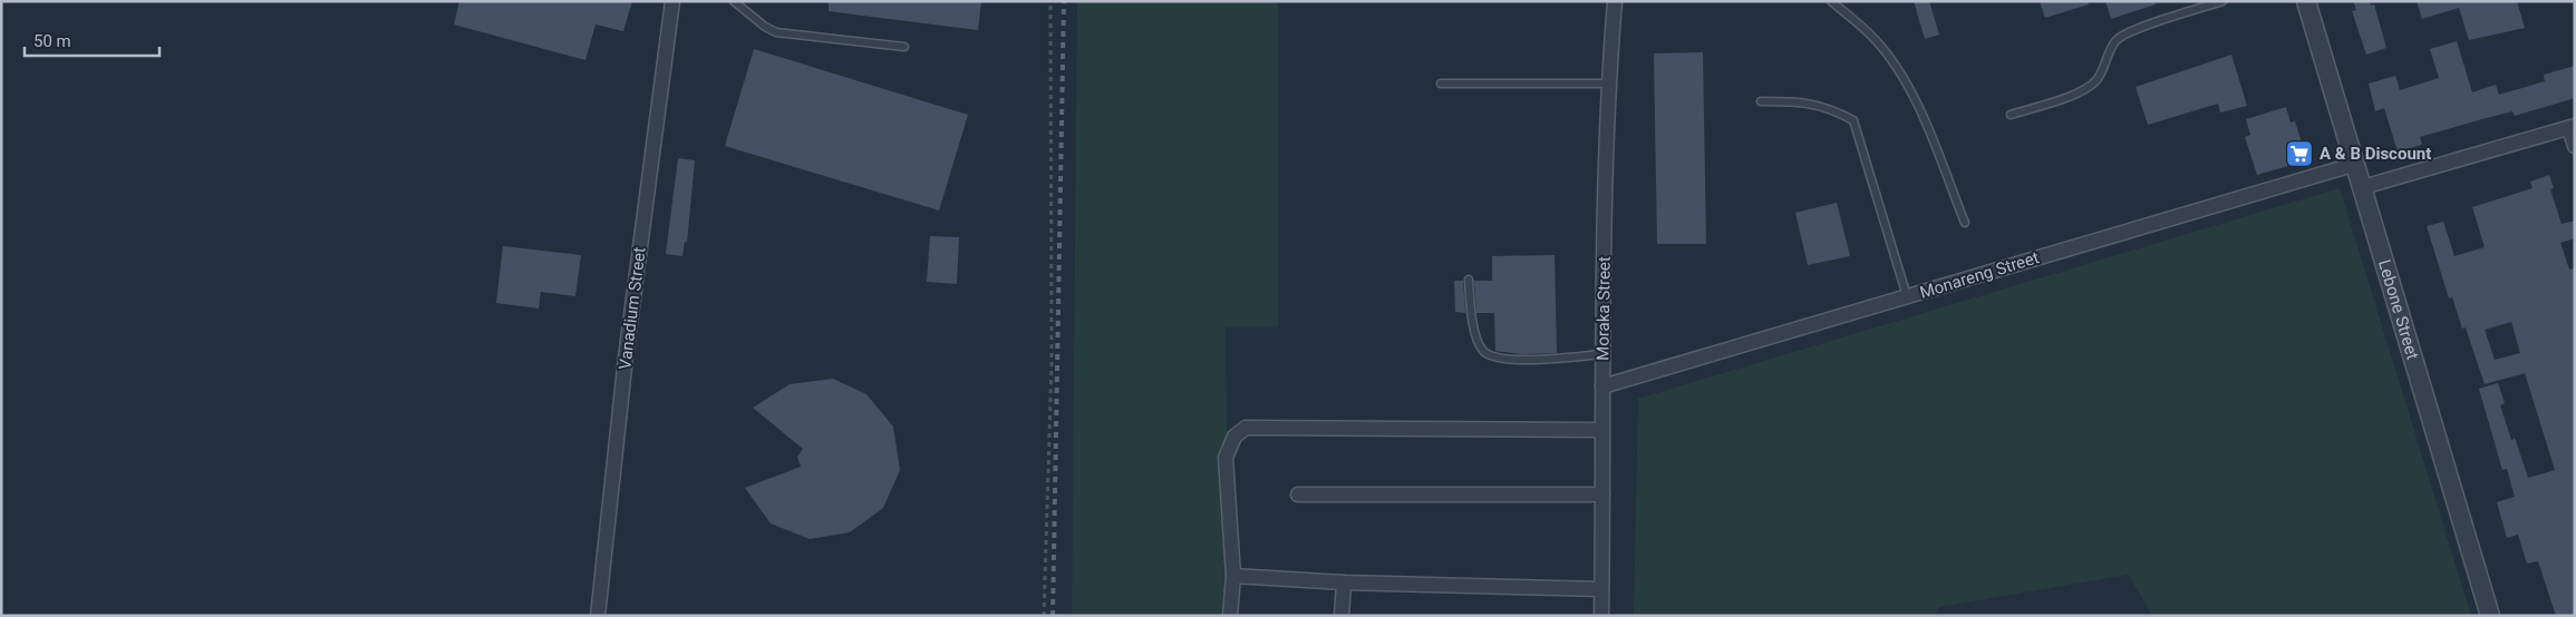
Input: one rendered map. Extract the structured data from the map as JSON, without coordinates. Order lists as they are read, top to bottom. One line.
{"streets":{"street":["Monareng Street","Vanadium Street","Moraka Street","Lebone Street"]},"crossings":[["Monareng Street","Moraka Street"],["Monareng Street","Lebone Street"]],"places":{"supermarket":["A & B Discount"]},"scale_bar":"50 m"}
